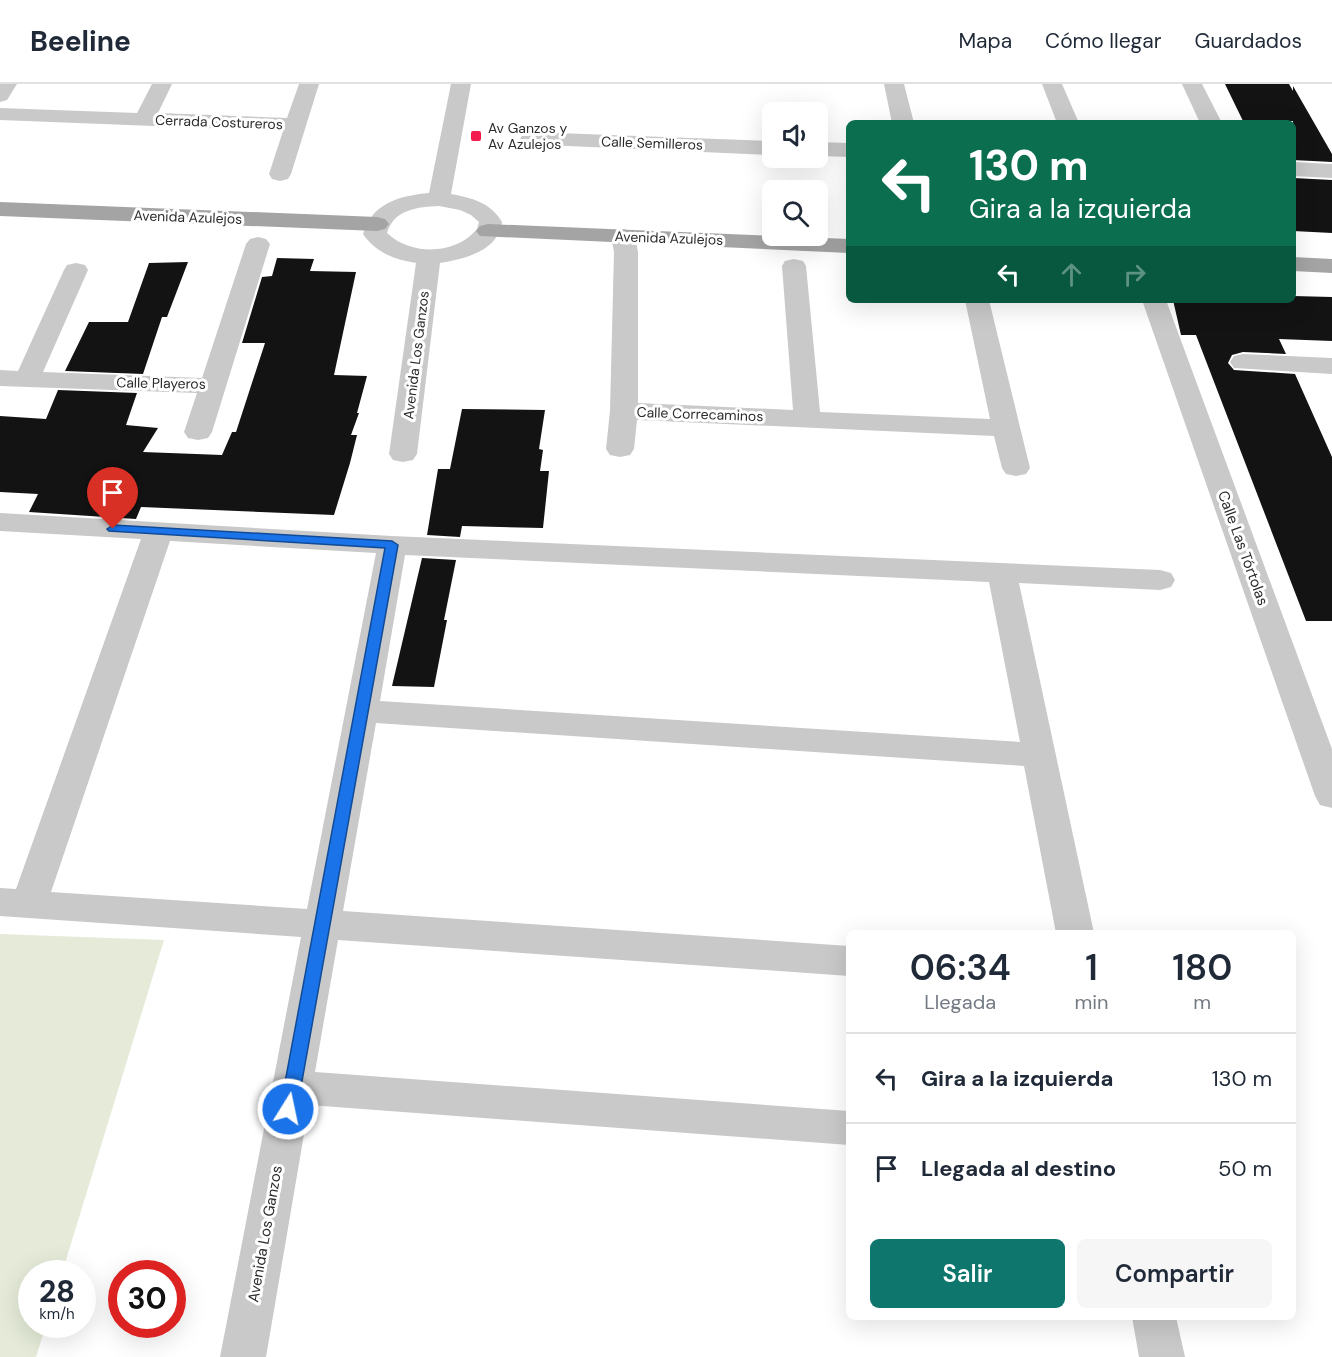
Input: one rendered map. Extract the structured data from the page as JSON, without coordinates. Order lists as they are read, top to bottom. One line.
{"streets":{"main road":["Avenida Azulejos"],"street":["Cerrada Costureros","Calle Semilleros","Avenida Los Ganzos","Calle Playeros","Calle Correcaminos","Calle Las Tórtolas"]},"crossings":[["Avenida Azulejos","Calle Correcaminos"]],"places":{"transit":["Av Ganzos y Av Azulejos"]},"page":{"header":"Beeline","nav":["Mapa","Cómo llegar","Guardados"],"turn":["130 m","Gira a la izquierda"],"eta":["06:34","Llegada","1","min","180","m"],"list":[{"name":"Gira a la izquierda","value":"130 m"},{"name":"Llegada al destino","value":"50 m"}],"buttons":["Salir","Compartir"],"speed":"28 km/h","limit":"30"}}
